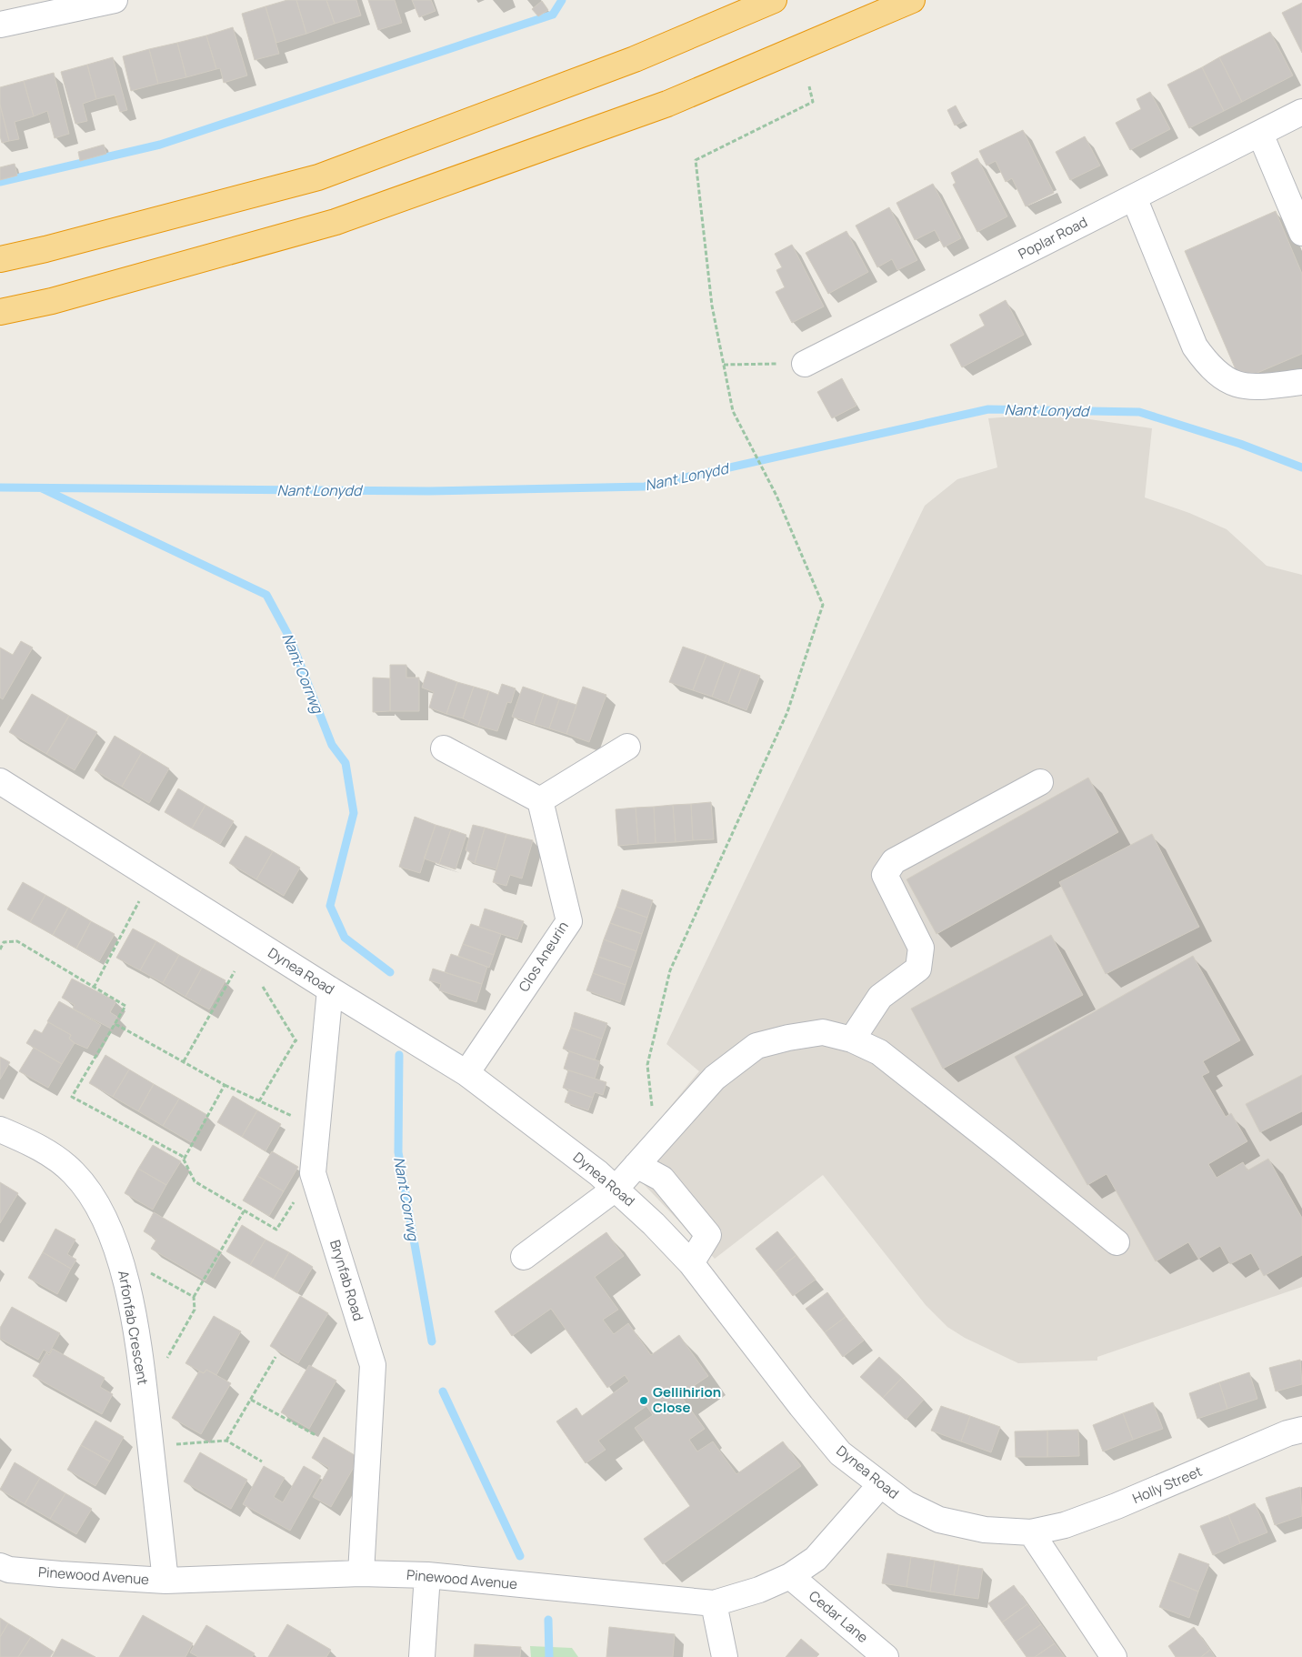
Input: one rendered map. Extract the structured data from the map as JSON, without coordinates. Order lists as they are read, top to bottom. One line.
{"streets":{"street":["Poplar Road","Clos Aneurin","Dynea Road","Brynfab Road","Arfonfab Crescent","Holly Street","Pinewood Avenue","Cedar Lane"]},"crossings":[["Clos Aneurin","Dynea Road"],["Dynea Road","Brynfab Road"],["Dynea Road","Holly Street"],["Dynea Road","Pinewood Avenue"],["Brynfab Road","Pinewood Avenue"],["Arfonfab Crescent","Pinewood Avenue"],["Pinewood Avenue","Cedar Lane"]],"water":["Nant Lonydd","Nant Corrwg"],"places":["Gellihirion Close"]}
